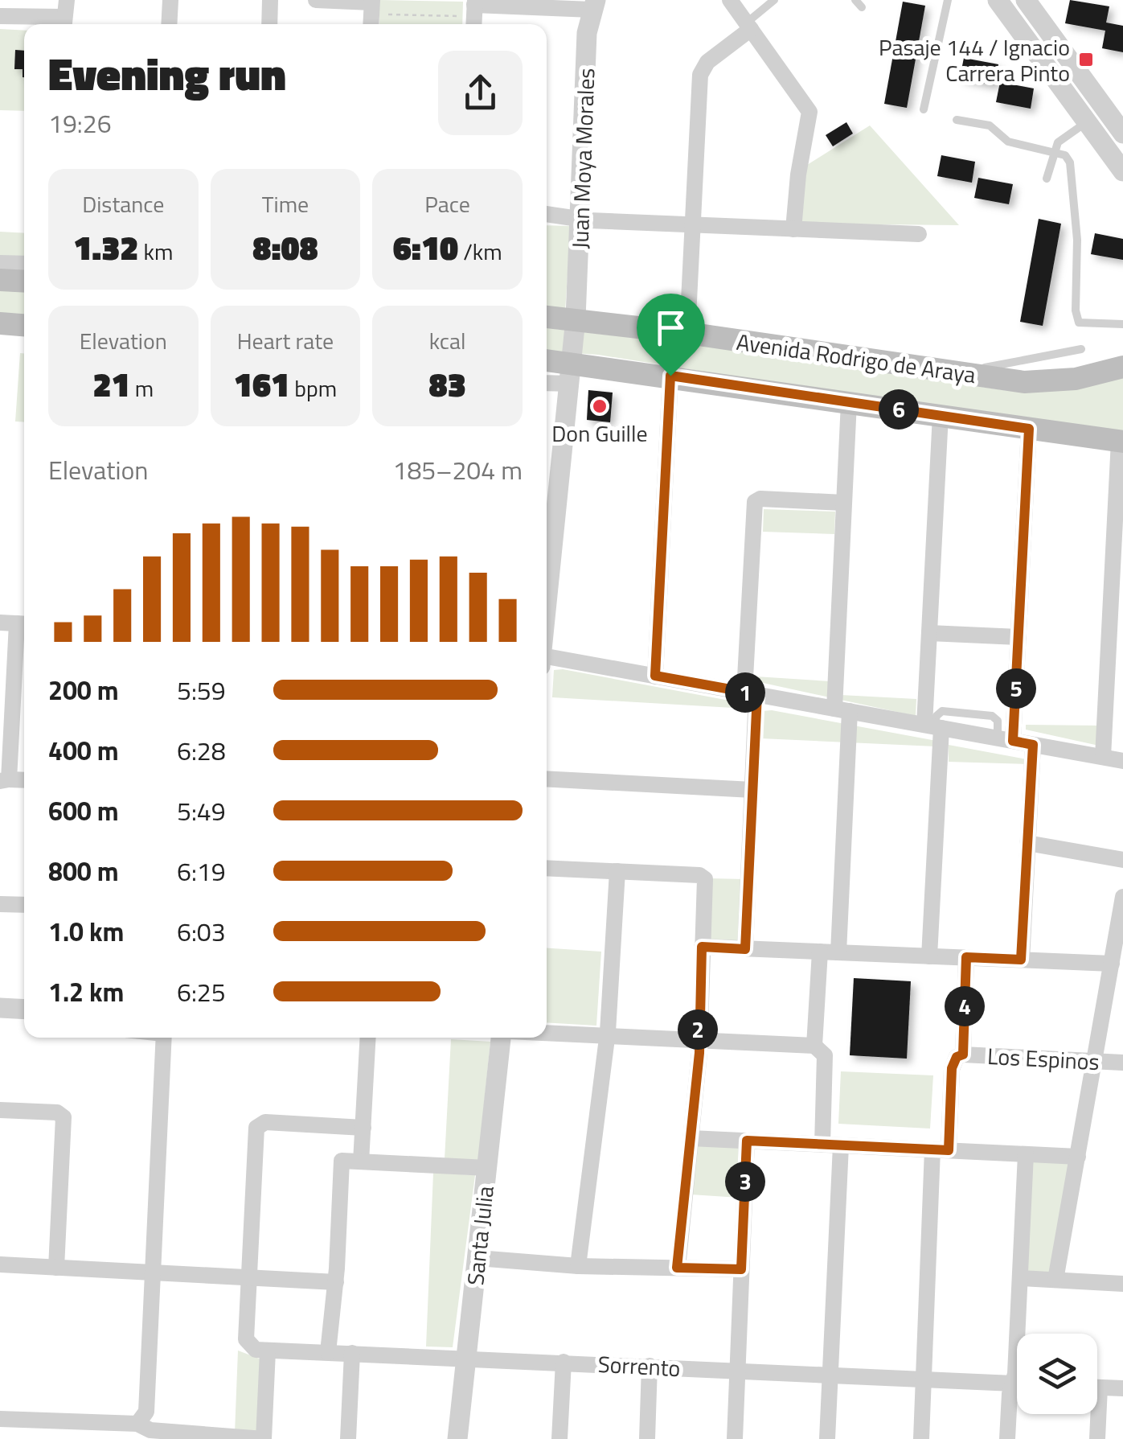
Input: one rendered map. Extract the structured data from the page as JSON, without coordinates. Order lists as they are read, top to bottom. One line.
{"streets":{"main road":["Avenida Rodrigo de Araya"],"street":["Juan Moya Morales","Los Espinos","Santa Julia","Sorrento"]},"crossings":[["Juan Moya Morales","Avenida Rodrigo de Araya"],["Santa Julia","Sorrento"]],"places":{"transit":["Pasaje 144 / Ignacio Carrera Pinto"],"other":["Don Guille"]},"page":{"heading":["Evening run","19:26"],"stats":[["Distance","1.32 km"],["Time","8:08"],["Pace","6:10 /km"],["Elevation","21 m"],["Heart rate","161 bpm"],["kcal","83"]],"pins":["6","5","1","4","2","3"],"chart":["Elevation","185–204 m"],"list":[{"name":"200 m","note":"5:59"},{"name":"400 m","note":"6:28"},{"name":"600 m","note":"5:49"},{"name":"800 m","note":"6:19"},{"name":"1.0 km","note":"6:03"},{"name":"1.2 km","note":"6:25"}]}}
